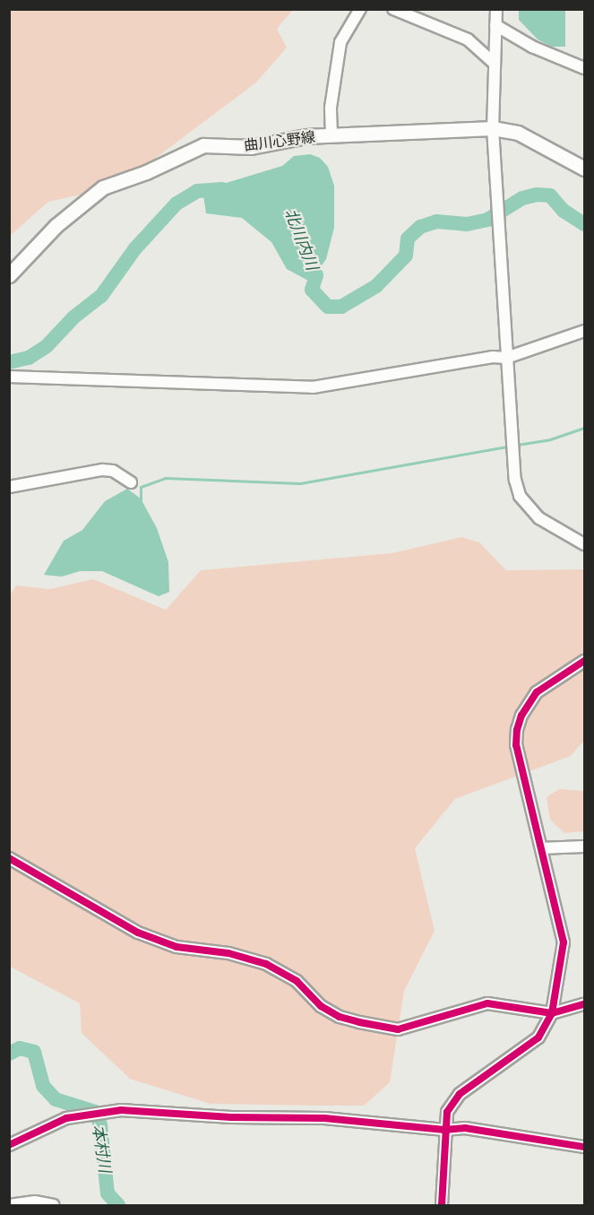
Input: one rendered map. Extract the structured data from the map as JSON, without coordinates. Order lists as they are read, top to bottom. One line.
{"streets":{"main road":["曲川心野線"]},"water":["北川内川","本村川"]}
